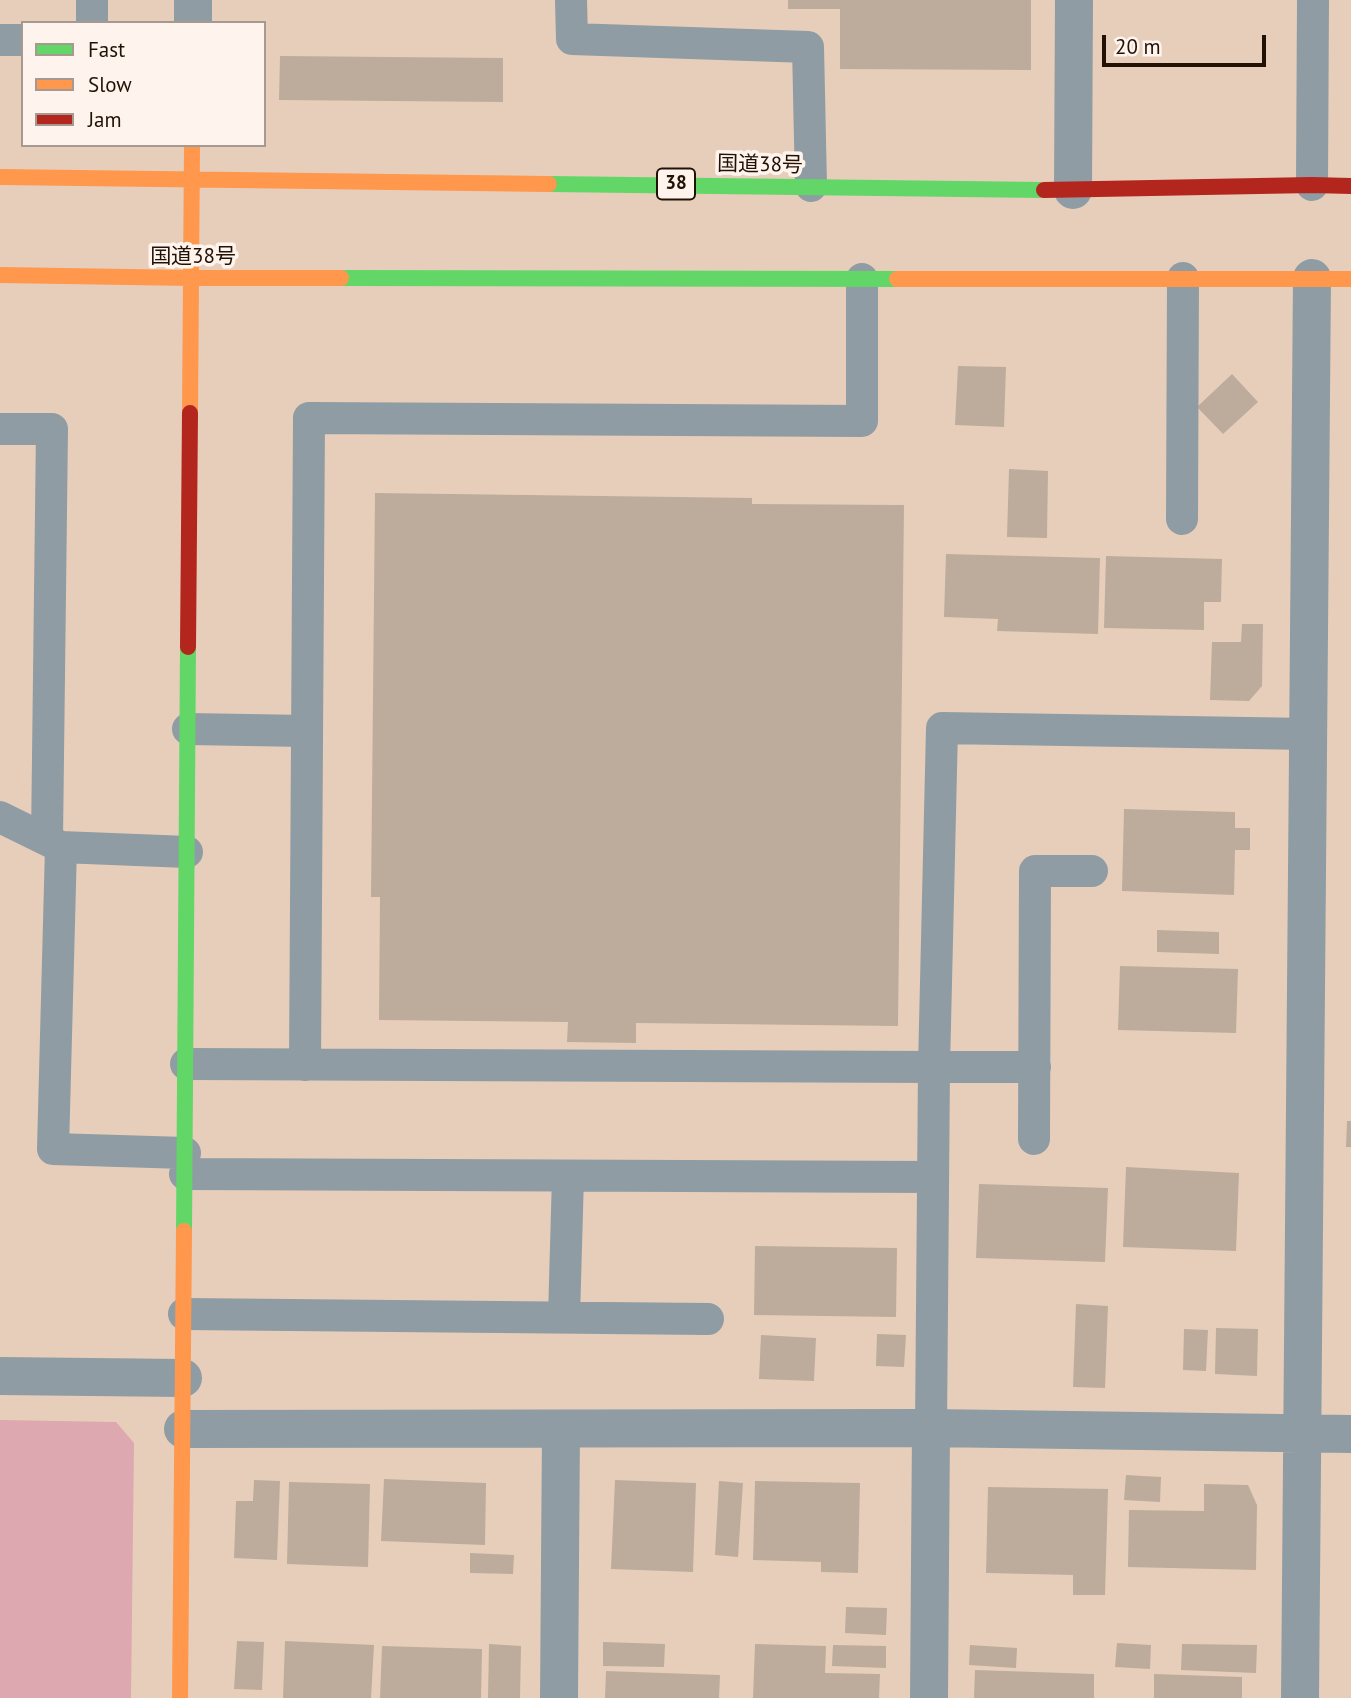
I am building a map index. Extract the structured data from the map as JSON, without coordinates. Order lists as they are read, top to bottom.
{
  "streets": {
    "main road": ["国道38号", "38"]
  },
  "legend": ["Fast", "Slow", "Jam"],
  "scale_bar": "20 m"
}
